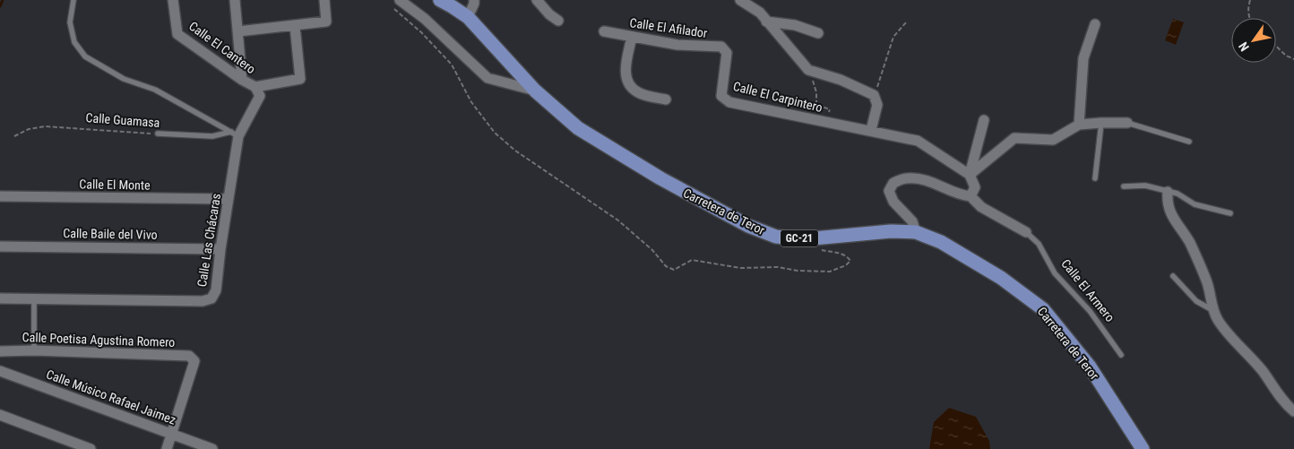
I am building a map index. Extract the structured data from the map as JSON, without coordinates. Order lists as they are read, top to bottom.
{
  "streets": {
    "main road": ["Carretera de Teror", "GC-21"],
    "street": [
      "Calle El Afilador",
      "Calle El Cantero",
      "Calle El Carpintero",
      "Calle El Monte",
      "Calle Baile del Vivo",
      "Calle Las Chácaras",
      "Calle El Armero",
      "Calle Poetisa Agustina Romero",
      "Calle Músico Rafael Jaimez"
    ],
    "lane": ["Calle Guamasa"]
  },
  "crossings": [
    ["Calle El Afilador", "Calle El Carpintero"],
    ["Calle El Cantero", "Calle Las Chácaras"],
    ["Calle Guamasa", "Calle Las Chácaras"],
    ["Calle El Monte", "Calle Las Chácaras"],
    ["Calle Baile del Vivo", "Calle Las Chácaras"],
    ["Calle Poetisa Agustina Romero", "Calle Músico Rafael Jaimez"]
  ],
  "north": "bottom left"
}
